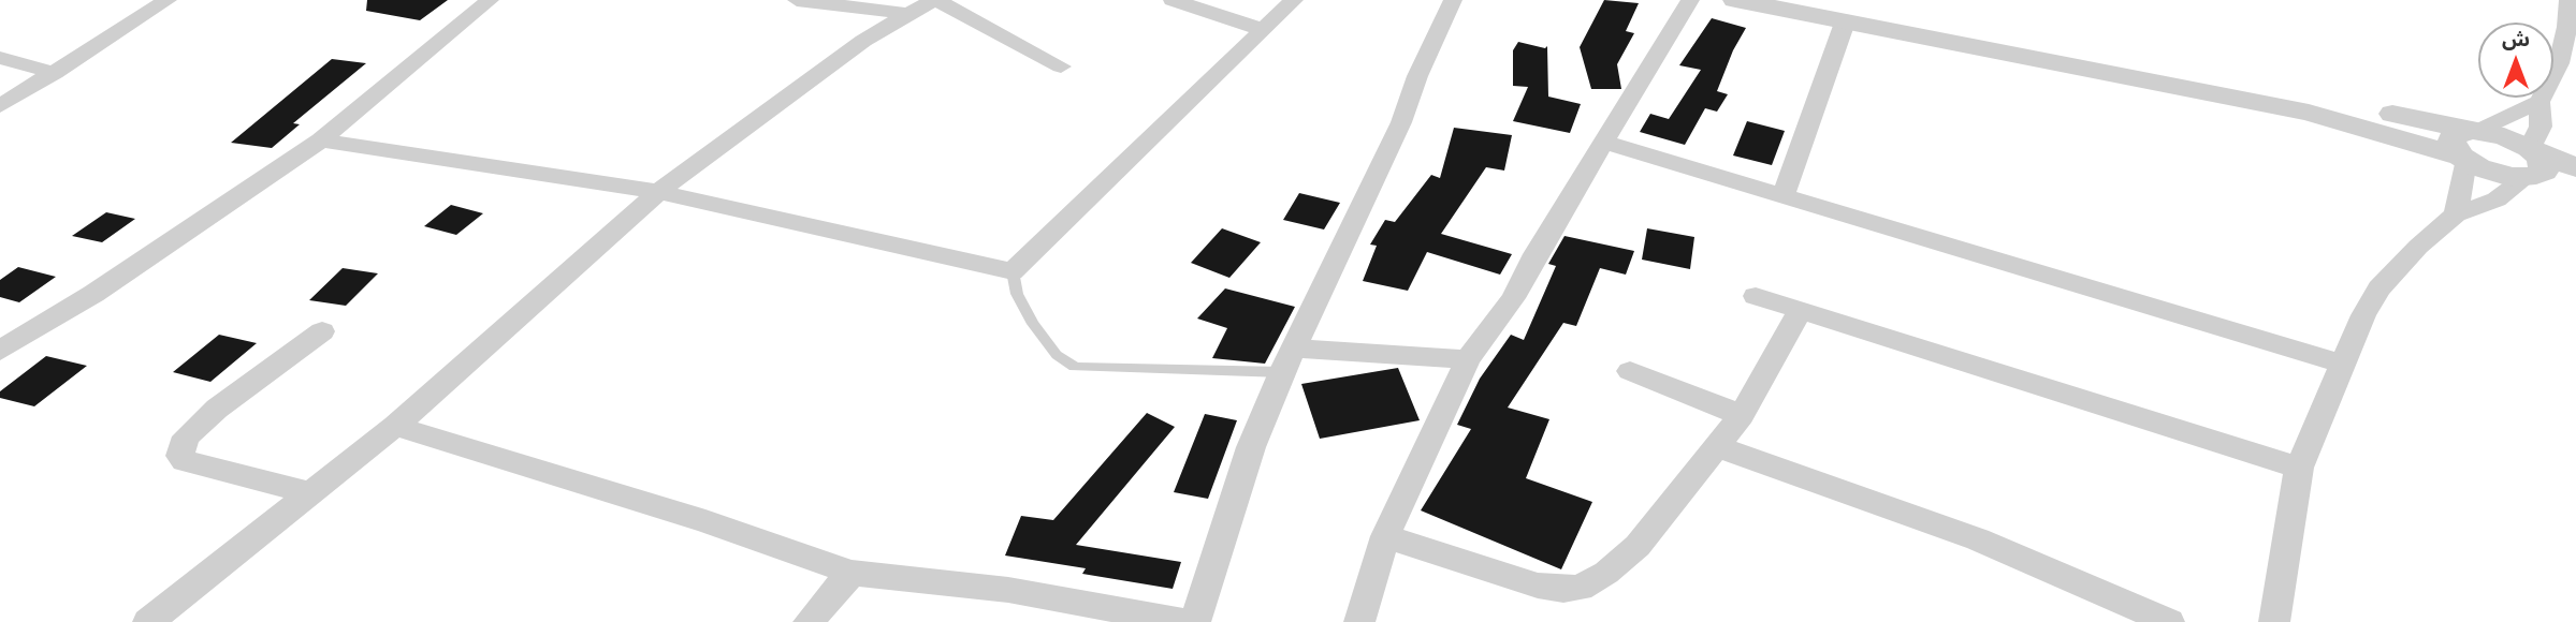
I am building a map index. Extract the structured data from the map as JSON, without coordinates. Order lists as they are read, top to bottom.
{
  "north": "top"
}
